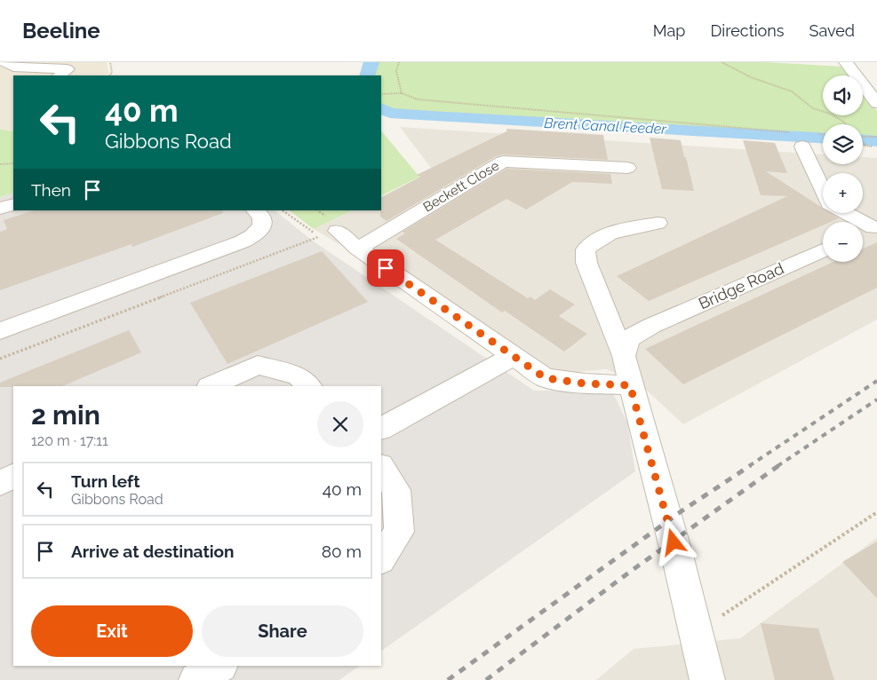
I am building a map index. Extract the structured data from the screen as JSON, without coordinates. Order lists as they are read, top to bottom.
{
  "streets": {
    "street": ["Beckett Close", "Bridge Road"]
  },
  "water": ["Brent Canal Feeder"],
  "page": {
    "header": "Beeline",
    "nav": ["Map", "Directions", "Saved"],
    "map_buttons": ["+", "−"],
    "turn": ["40 m", "Gibbons Road"],
    "then": "Then",
    "heading": ["2 min", "120 m · 17:11"],
    "list": [
      {
        "name": "Turn left",
        "note": "Gibbons Road",
        "value": "40 m"
      },
      {
        "name": "Arrive at destination",
        "value": "80 m"
      }
    ],
    "buttons": ["Exit", "Share"]
  }
}
